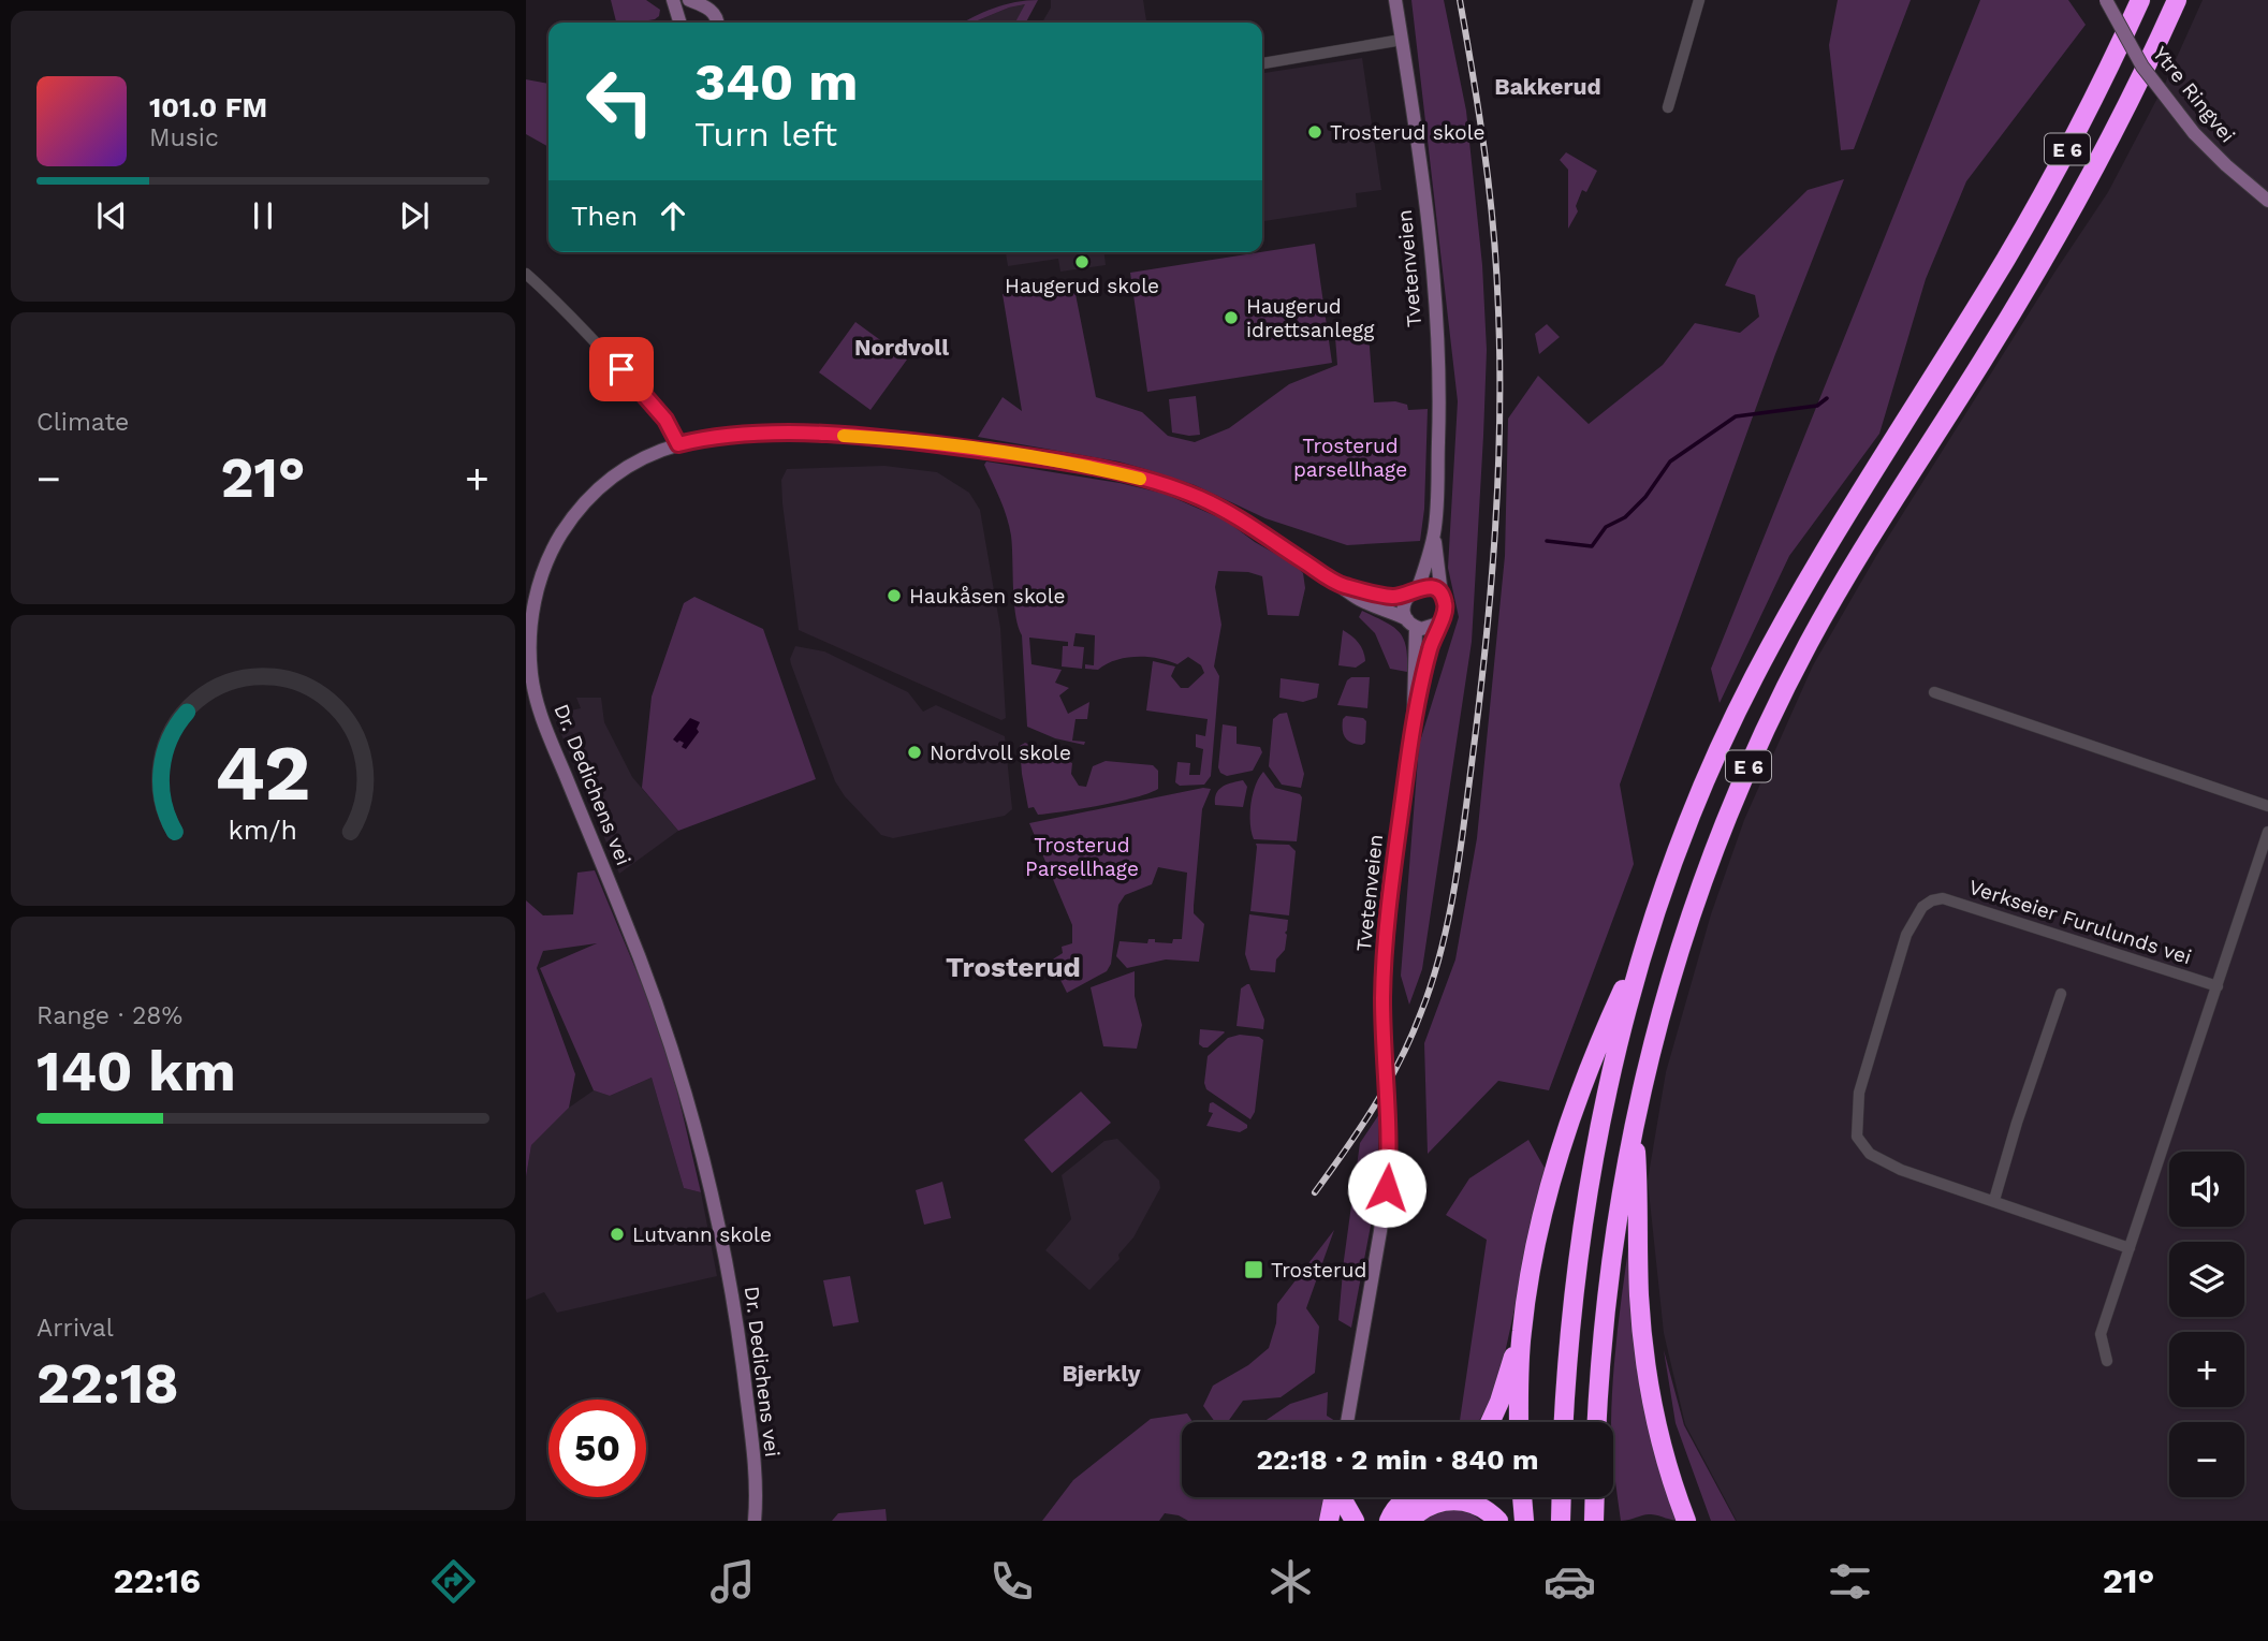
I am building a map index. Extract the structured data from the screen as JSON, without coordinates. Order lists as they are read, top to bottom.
{
  "streets": {
    "highway": ["E 6"],
    "street": [
      "Ytre Ringvei",
      "Tvetenveien",
      "Dr. Dedichens vei",
      "Verkseier Furulunds vei"
    ]
  },
  "crossings": [
    ["Tvetenveien", "Dr. Dedichens vei"]
  ],
  "districts": [
    "Bakkerud",
    "Nordvoll",
    "Trosterud",
    "Bjerkly"
  ],
  "parks": ["Trosterud parsellhage", "Trosterud Parsellhage"],
  "places": {
    "other": [
      "Trosterud skole",
      "Haugerud skole",
      "Haugerud idrettsanlegg",
      "Haukåsen skole",
      "Nordvoll skole",
      "Lutvann skole"
    ],
    "transit": ["Trosterud"]
  },
  "page": {
    "turn": ["340 m", "Turn left"],
    "song": ["101.0 FM", "Music"],
    "then": "Then",
    "tile": [
      "Climate",
      ["Range · 28%", "140 km"],
      ["Arrival", "22:18"]
    ],
    "heat": ["−", "21°", "+"],
    "map_buttons": ["+", "−"],
    "limit": "50",
    "trip": "22:18 · 2 min · 840 m",
    "tabs": ["22:16", "21°"],
    "gauge": ["42", "km/h"]
  }
}
